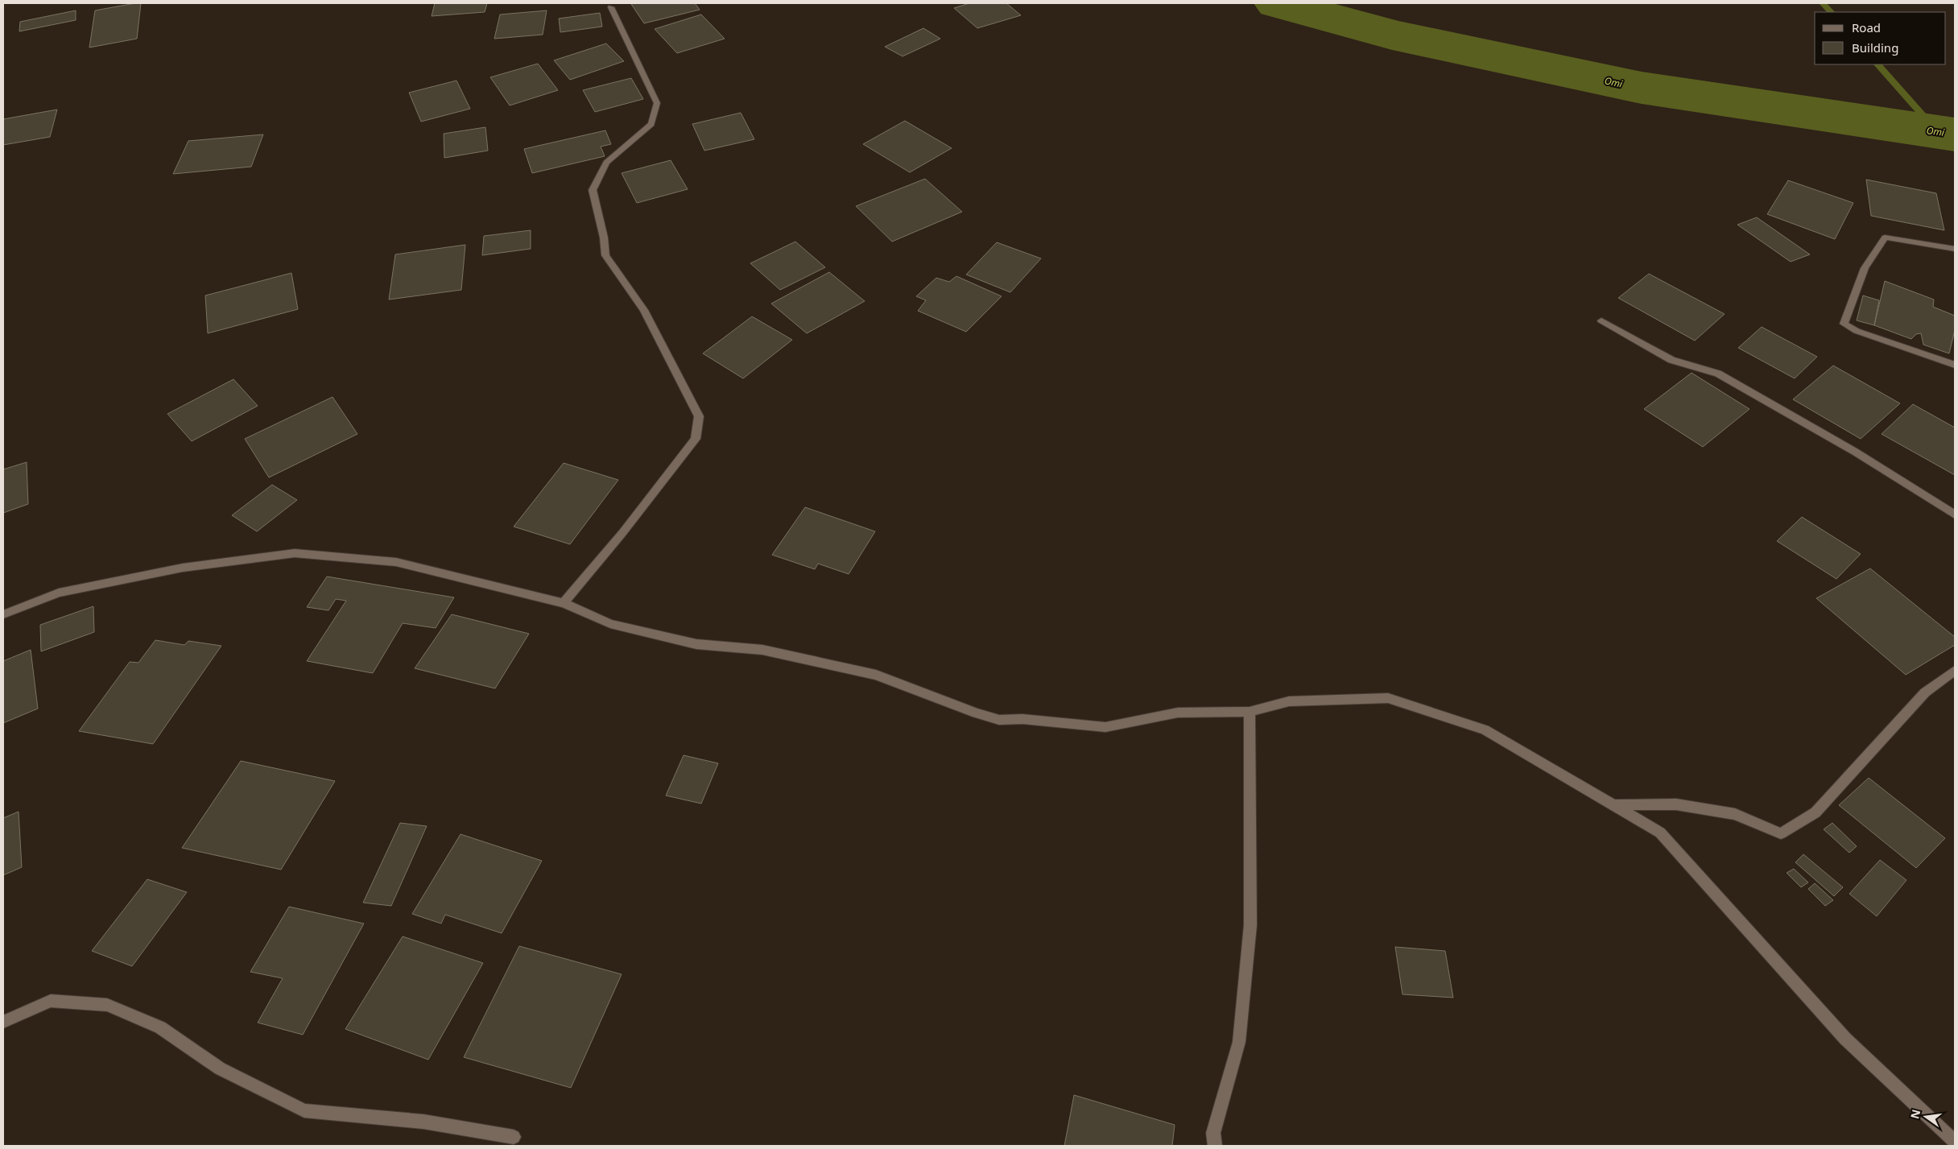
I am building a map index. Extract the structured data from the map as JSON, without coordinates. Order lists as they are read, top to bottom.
{
  "water": ["Omi"],
  "legend": ["Road", "Building"],
  "north": "left"
}
